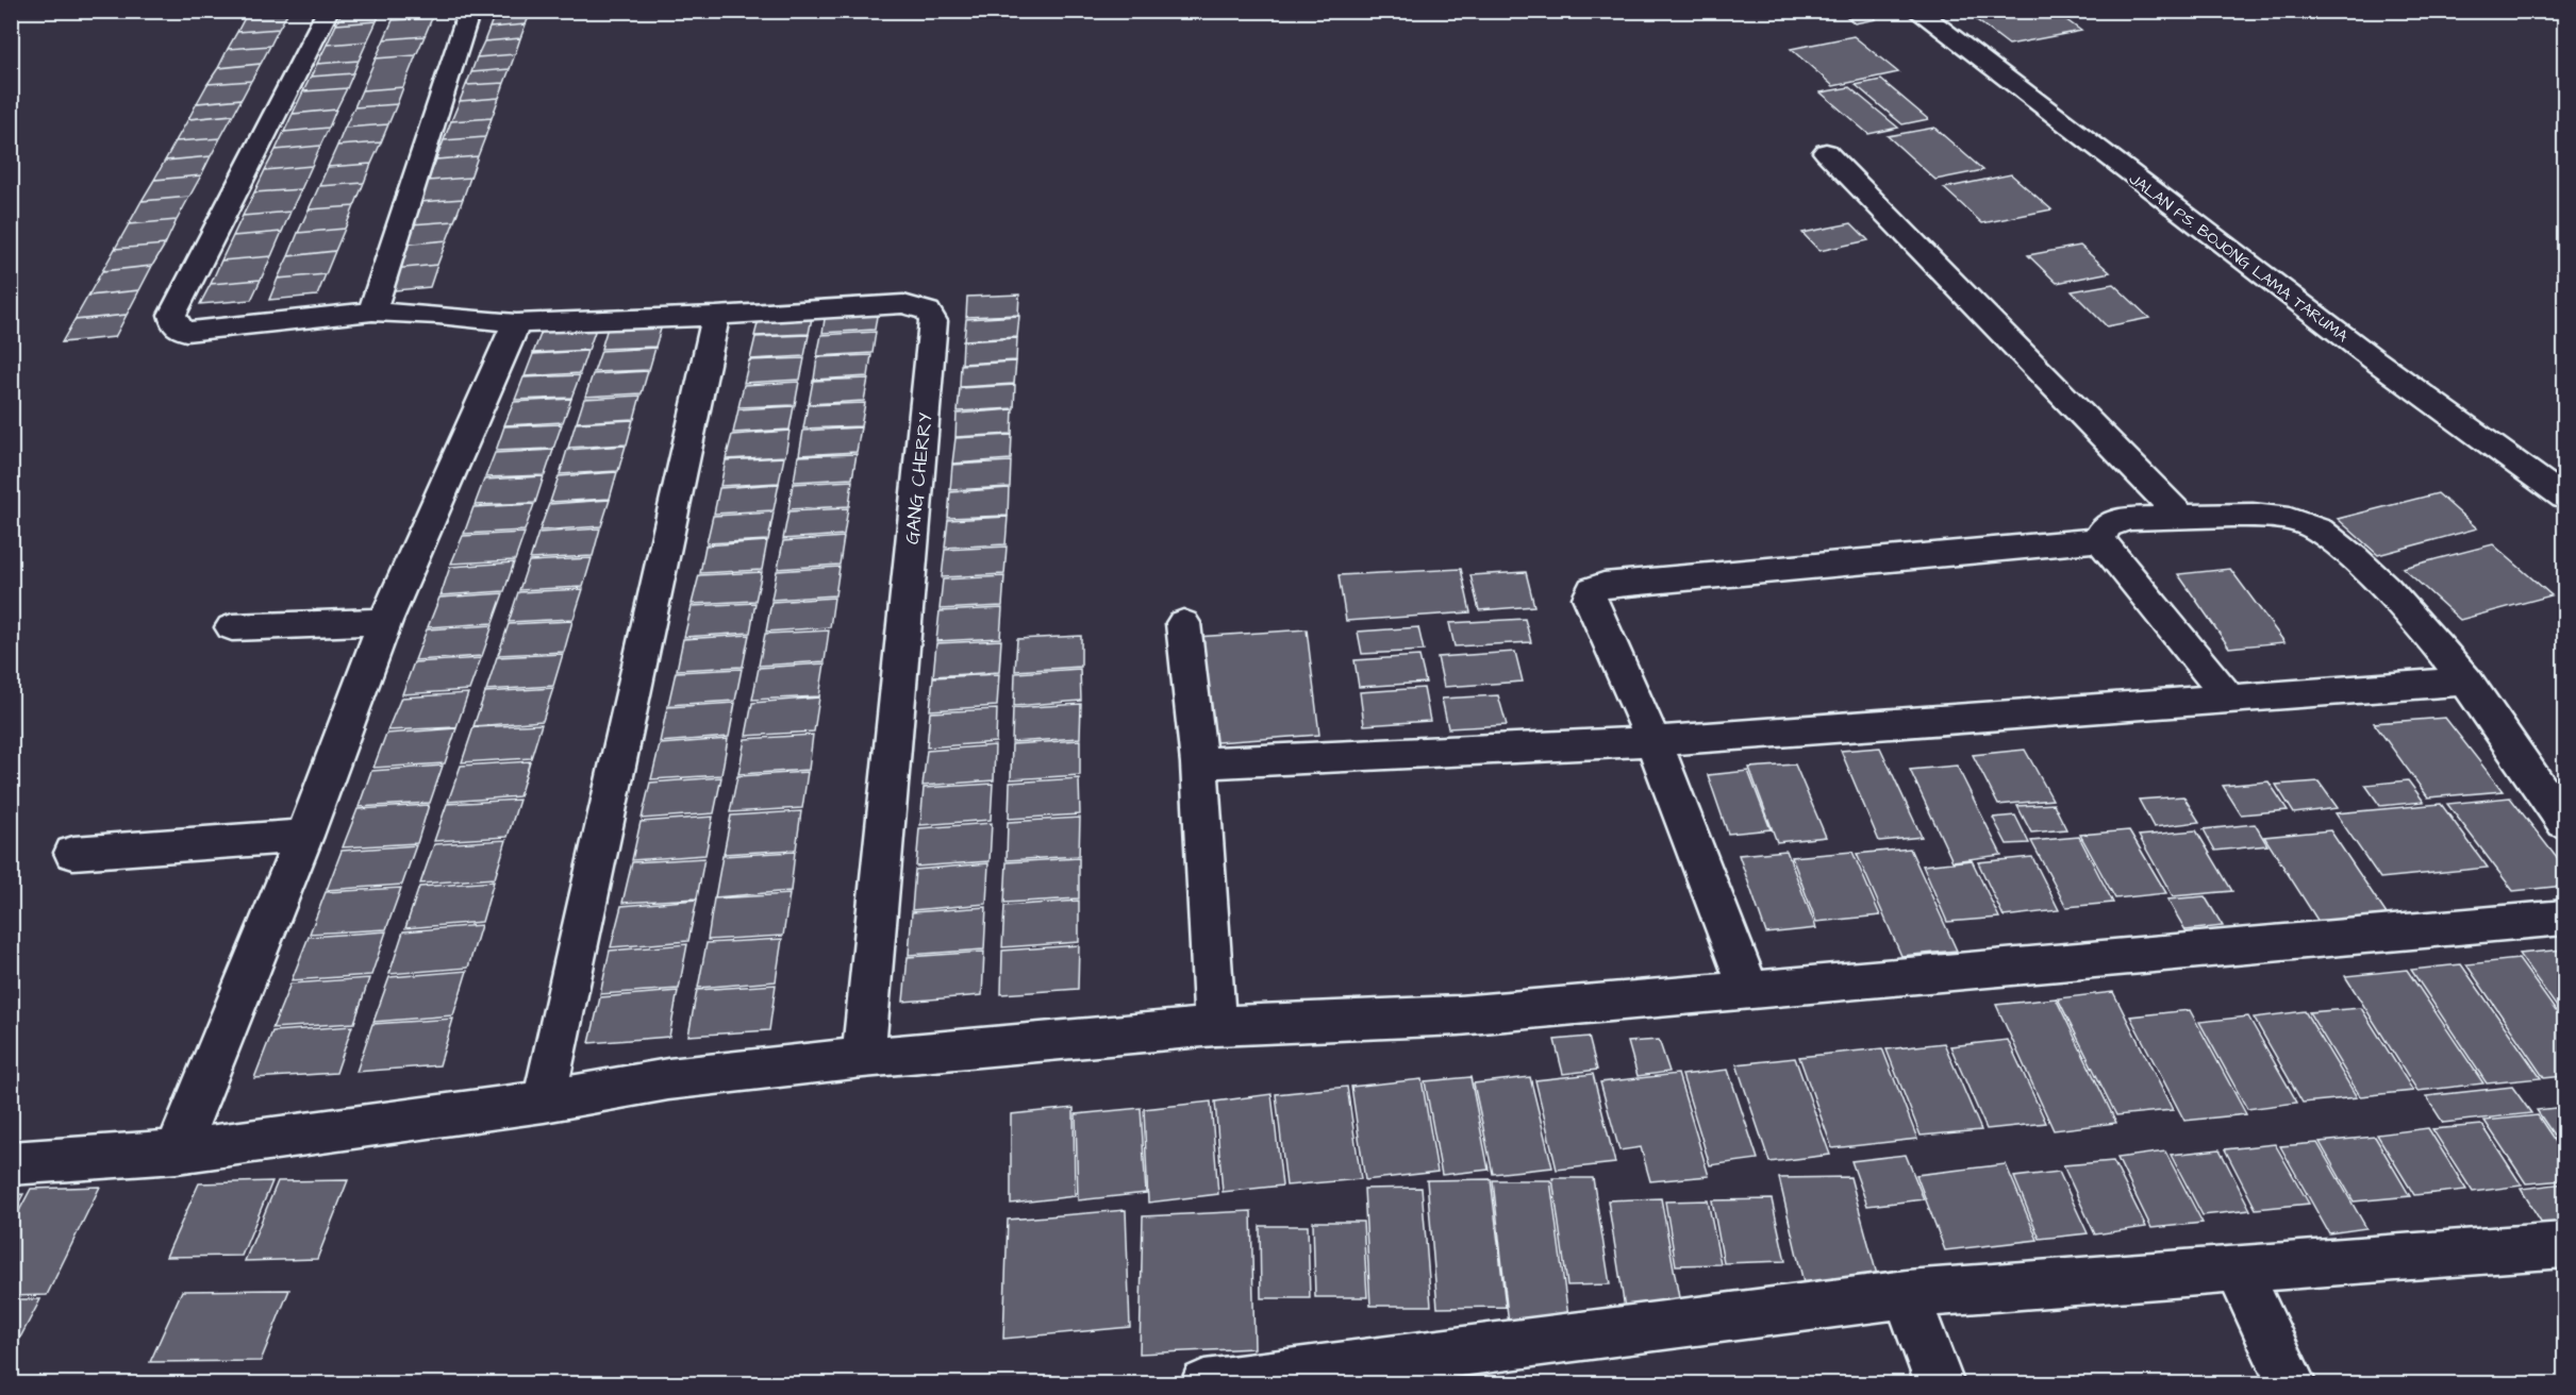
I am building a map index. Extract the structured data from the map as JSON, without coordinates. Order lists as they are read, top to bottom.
{
  "streets": {
    "street": ["JALAN PS. BOJONG LAMA TARUMA", "GANG CHERRY"]
  }
}
